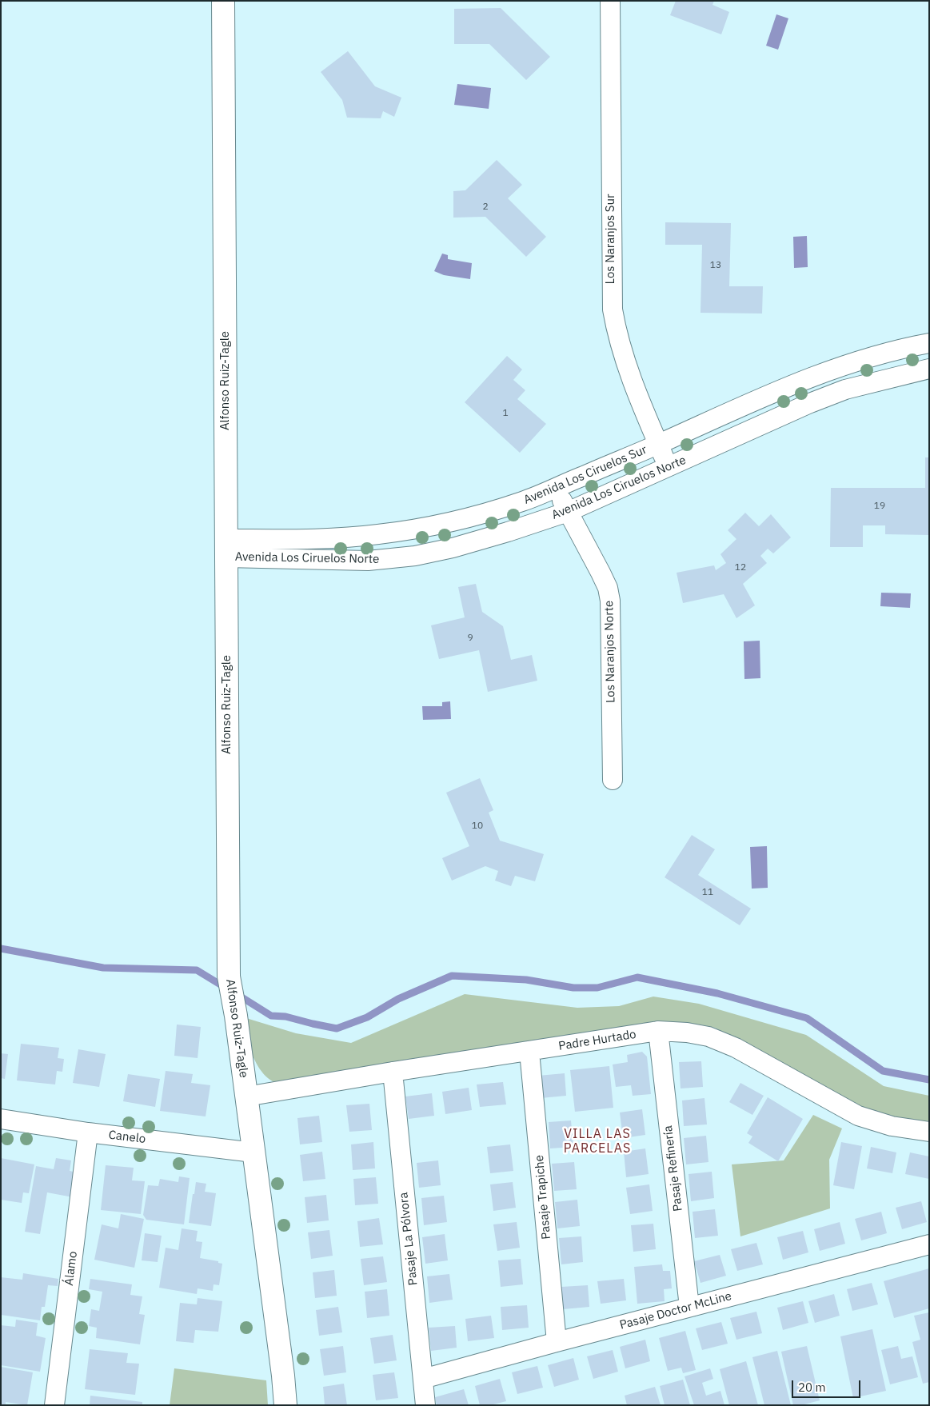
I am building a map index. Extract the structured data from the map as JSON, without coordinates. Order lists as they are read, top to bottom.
{
  "streets": {
    "main road": ["Alfonso Ruiz-Tagle"],
    "street": [
      "Los Naranjos Sur",
      "Avenida Los Ciruelos Sur",
      "Avenida Los Ciruelos Norte",
      "Los Naranjos Norte",
      "Padre Hurtado",
      "Canelo",
      "Pasaje Refinería",
      "Pasaje Trapiche",
      "Pasaje La Pólvora",
      "Álamo",
      "Pasaje Doctor McLine"
    ]
  },
  "crossings": [
    ["Los Naranjos Sur", "Avenida Los Ciruelos Sur"],
    ["Los Naranjos Sur", "Avenida Los Ciruelos Norte"],
    ["Alfonso Ruiz-Tagle", "Avenida Los Ciruelos Sur"],
    ["Alfonso Ruiz-Tagle", "Avenida Los Ciruelos Norte"],
    ["Alfonso Ruiz-Tagle", "Padre Hurtado"],
    ["Alfonso Ruiz-Tagle", "Canelo"],
    ["Avenida Los Ciruelos Sur", "Avenida Los Ciruelos Norte"],
    ["Avenida Los Ciruelos Sur", "Los Naranjos Norte"],
    ["Avenida Los Ciruelos Norte", "Los Naranjos Norte"],
    ["Padre Hurtado", "Pasaje Refinería"],
    ["Padre Hurtado", "Pasaje Trapiche"],
    ["Padre Hurtado", "Pasaje La Pólvora"],
    ["Canelo", "Álamo"],
    ["Pasaje Refinería", "Pasaje Doctor McLine"],
    ["Pasaje Trapiche", "Pasaje Doctor McLine"],
    ["Pasaje La Pólvora", "Pasaje Doctor McLine"]
  ],
  "districts": ["VILLA LAS PARCELAS"],
  "house_numbers": [
    "2",
    "13",
    "1",
    "19",
    "12",
    "9",
    "10",
    "11"
  ],
  "scale_bar": "20 m"
}
